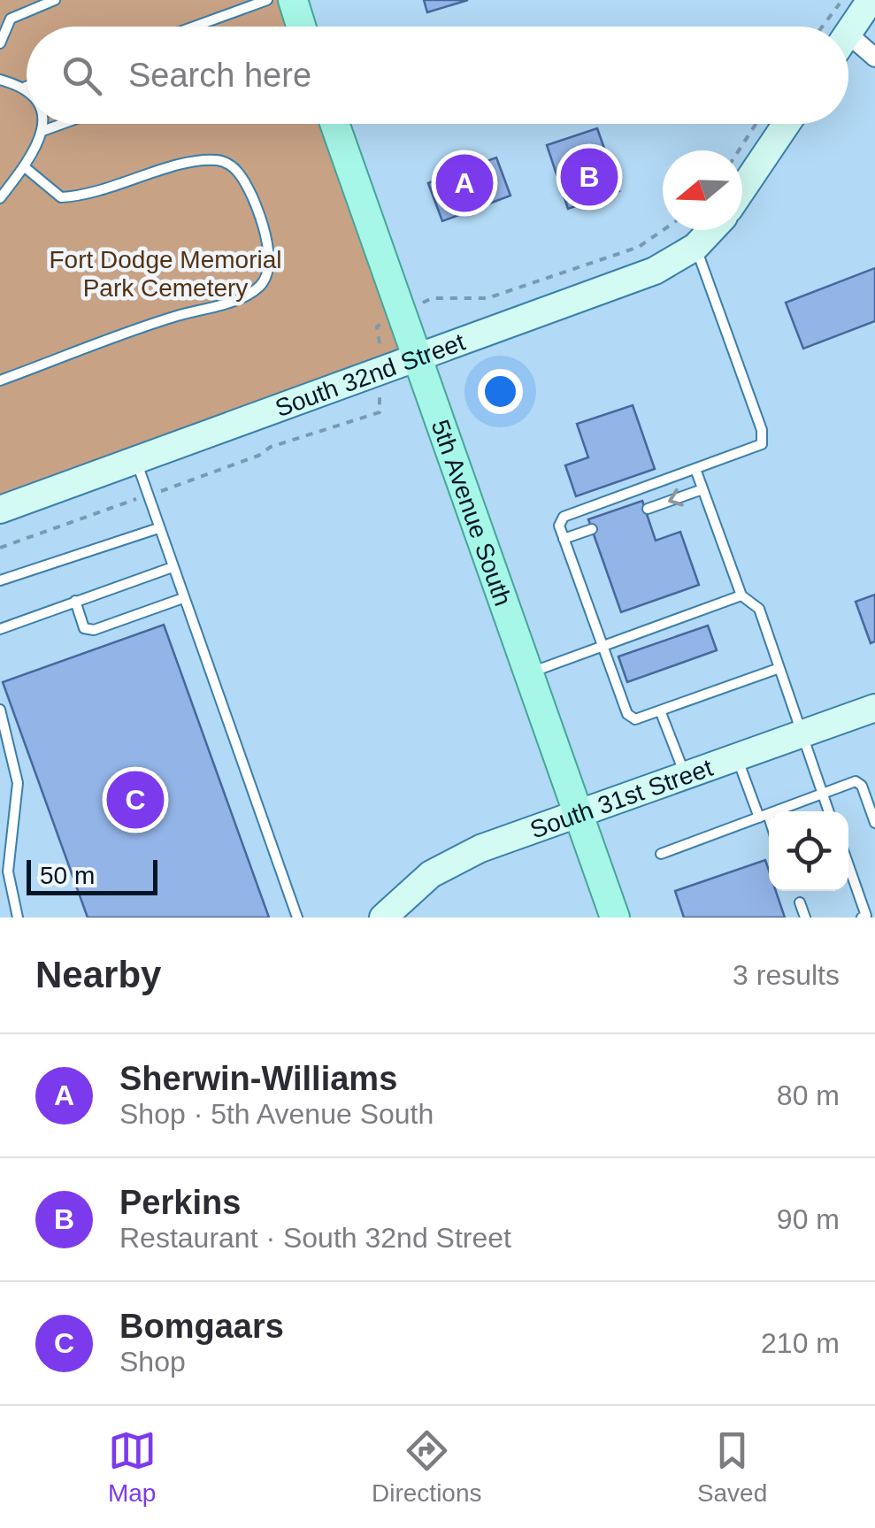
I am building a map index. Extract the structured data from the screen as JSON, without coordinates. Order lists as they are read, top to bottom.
{
  "streets": {
    "main road": ["South 32nd Street", "5th Avenue South", "South 31st Street"]
  },
  "crossings": [
    ["South 32nd Street", "5th Avenue South"],
    ["5th Avenue South", "South 31st Street"]
  ],
  "parks": ["Fort Dodge Memorial Park Cemetery"],
  "scale_bar": "50 m",
  "north": "left",
  "page": {
    "search": "Search here",
    "pins": ["B", "A", "C"],
    "scale": "50 m",
    "heading": ["Nearby", "3 results"],
    "list": [
      {
        "mark": "A",
        "name": "Sherwin-Williams",
        "note": "Shop · 5th Avenue South",
        "value": "80 m"
      },
      {
        "mark": "B",
        "name": "Perkins",
        "note": "Restaurant · South 32nd Street",
        "value": "90 m"
      },
      {
        "mark": "C",
        "name": "Bomgaars",
        "note": "Shop",
        "value": "210 m"
      }
    ],
    "nav": ["Map", "Directions", "Saved"]
  }
}
